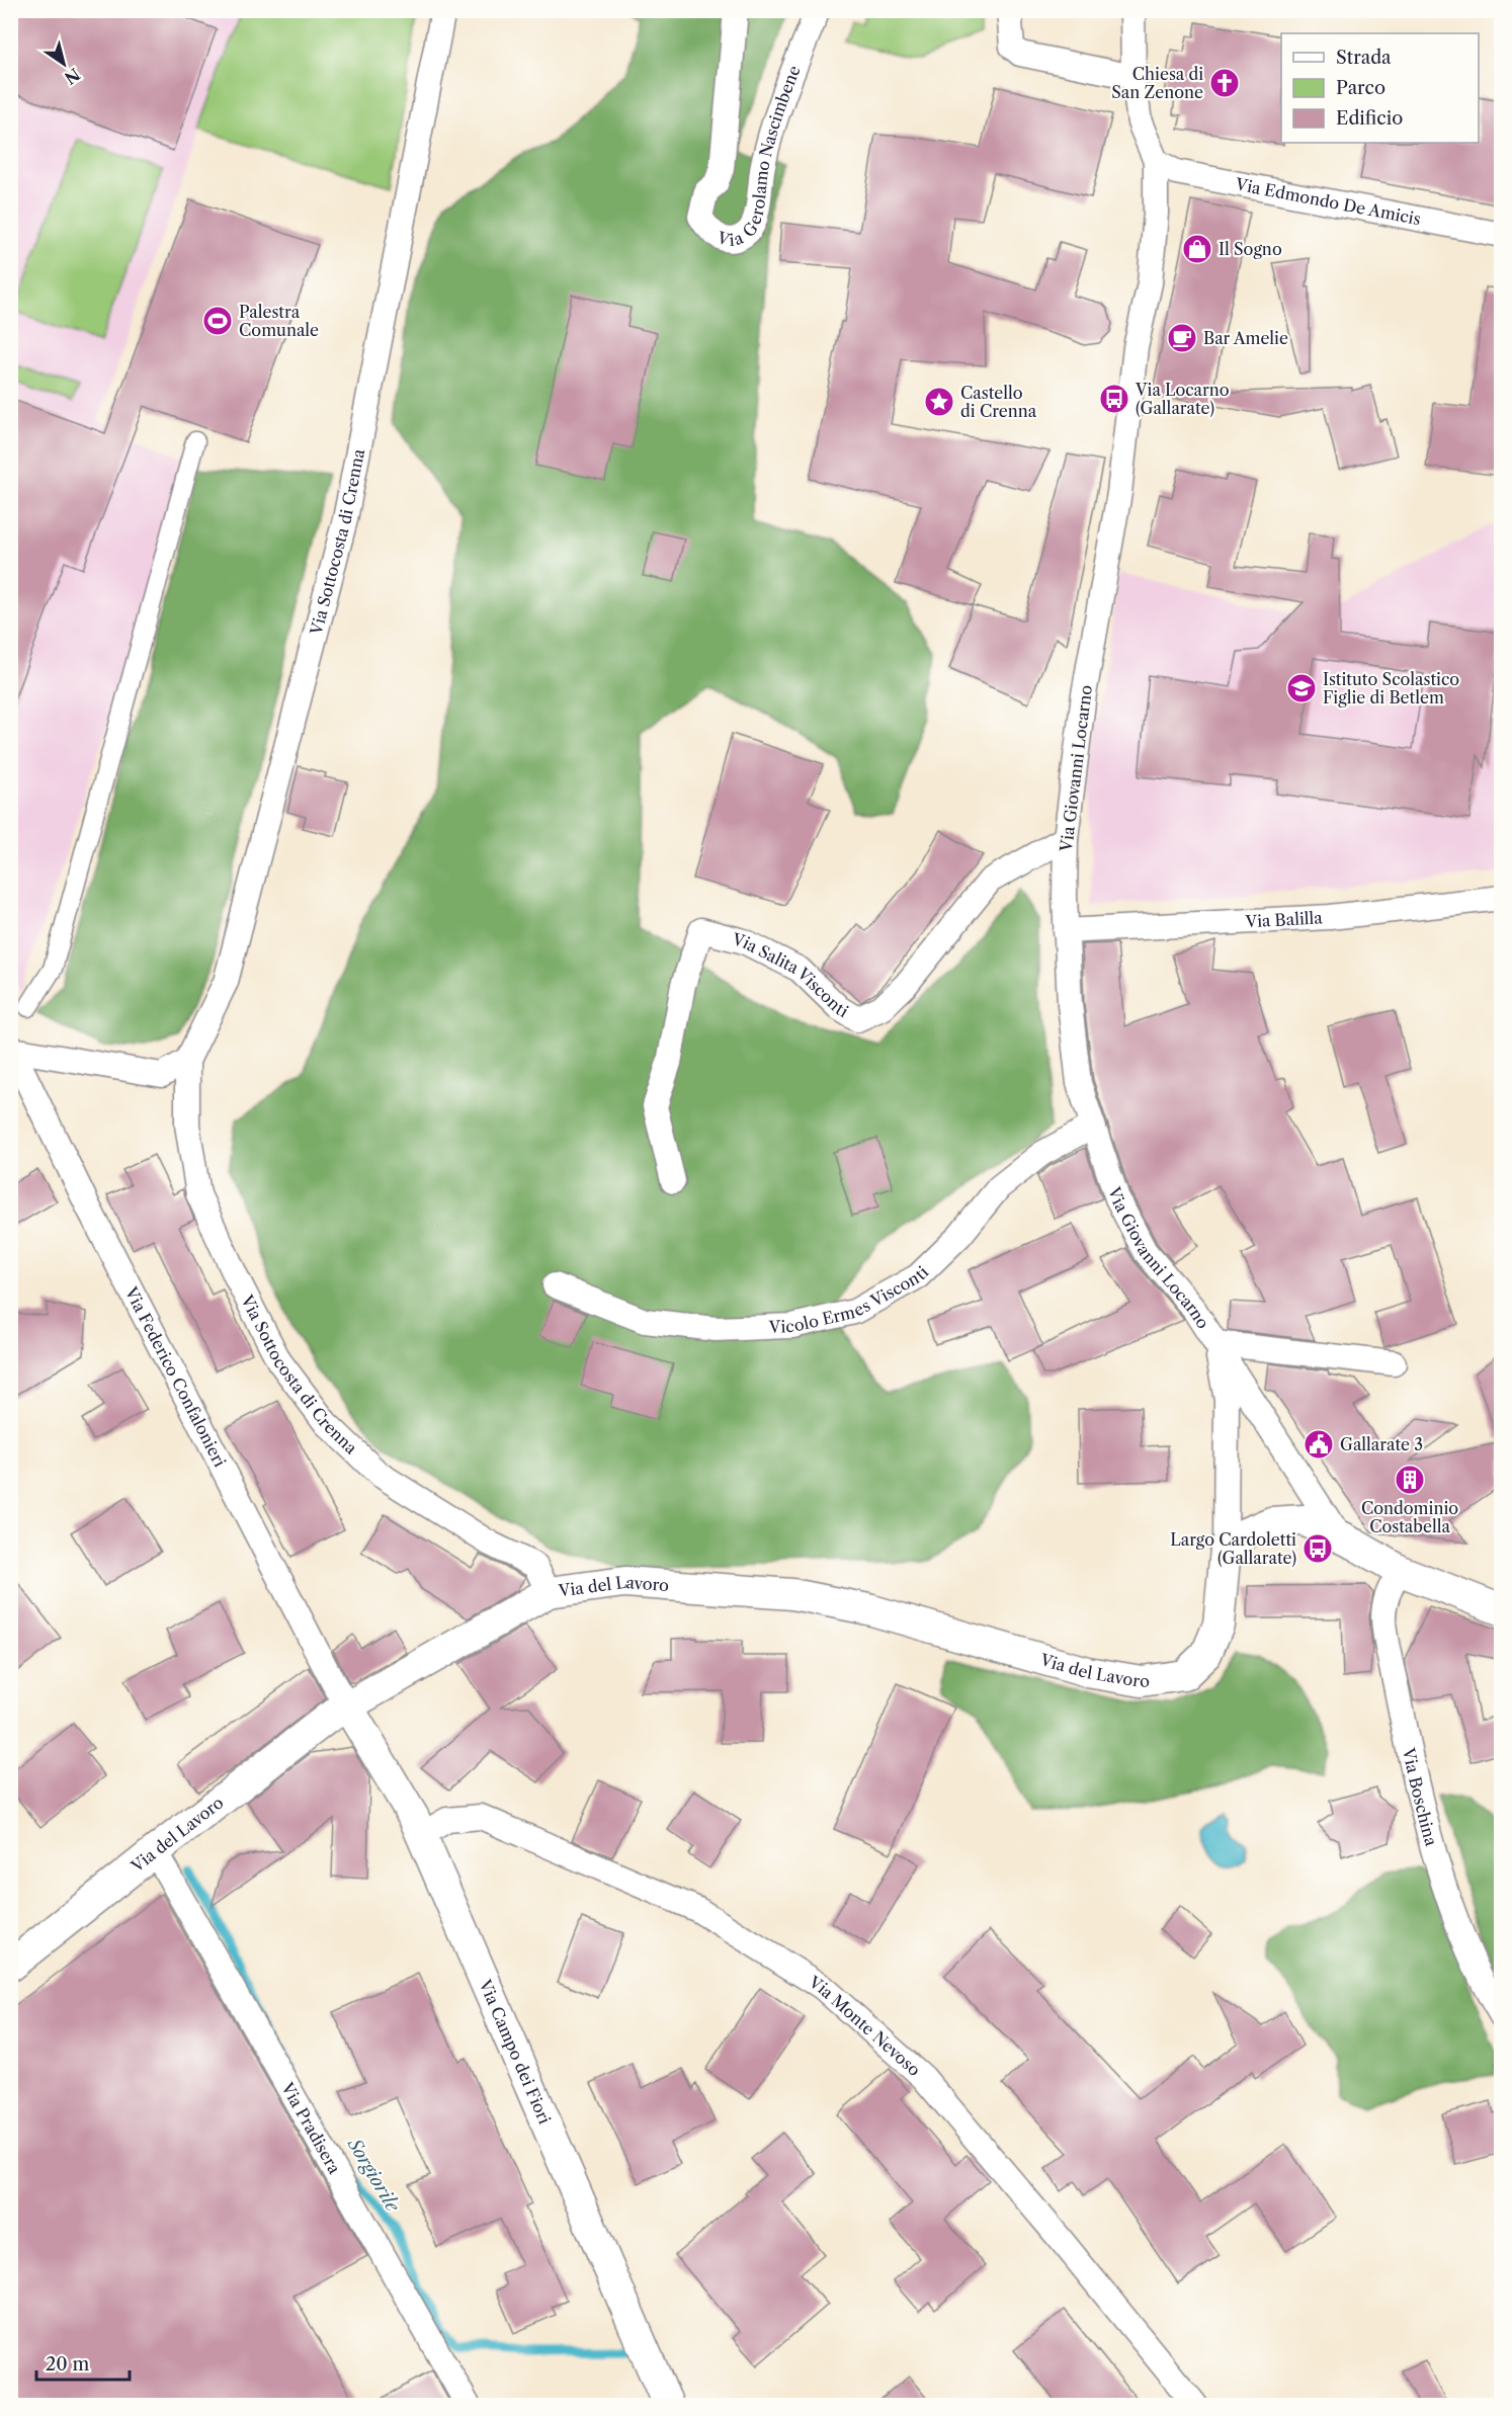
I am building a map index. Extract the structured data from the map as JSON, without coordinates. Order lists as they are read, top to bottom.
{
  "streets": {
    "street": [
      "Via Gerolamo Nascimbene",
      "Via Edmondo De Amicis",
      "Via Sottocosta di Crenna",
      "Via Giovanni Locarno",
      "Via Balilla",
      "Via Salita Visconti",
      "Vicolo Ermes Visconti",
      "Via Federico Confalonieri",
      "Via del Lavoro",
      "Via Boschina",
      "Via Monte Nevoso",
      "Via Campo dei Fiori",
      "Via Pradisera"
    ]
  },
  "crossings": [
    ["Via Edmondo De Amicis", "Via Giovanni Locarno"],
    ["Via Sottocosta di Crenna", "Via del Lavoro"],
    ["Via Giovanni Locarno", "Via Balilla"],
    ["Via Giovanni Locarno", "Via Salita Visconti"],
    ["Via Giovanni Locarno", "Vicolo Ermes Visconti"],
    ["Via Federico Confalonieri", "Via del Lavoro"],
    ["Via Federico Confalonieri", "Via Campo dei Fiori"],
    ["Via del Lavoro", "Via Campo dei Fiori"],
    ["Via del Lavoro", "Via Pradisera"],
    ["Via Monte Nevoso", "Via Campo dei Fiori"]
  ],
  "water": ["Sorgiorile"],
  "places": {
    "church": ["Chiesa di San Zenone"],
    "shop": ["Il Sogno"],
    "sports": ["Palestra Comunale"],
    "cafe": ["Bar Amelie"],
    "bus stop": ["Via Locarno (Gallarate)", "Largo Cardoletti (Gallarate)"],
    "place": ["Castello di Crenna"],
    "school or university": ["Istituto Scolastico Figlie di Betlem"],
    "public building": ["Gallarate 3"],
    "building": ["Condominio Costabella"]
  },
  "legend": ["Strada", "Parco", "Edificio"],
  "scale_bar": "20 m",
  "north": "bottom right"
}
